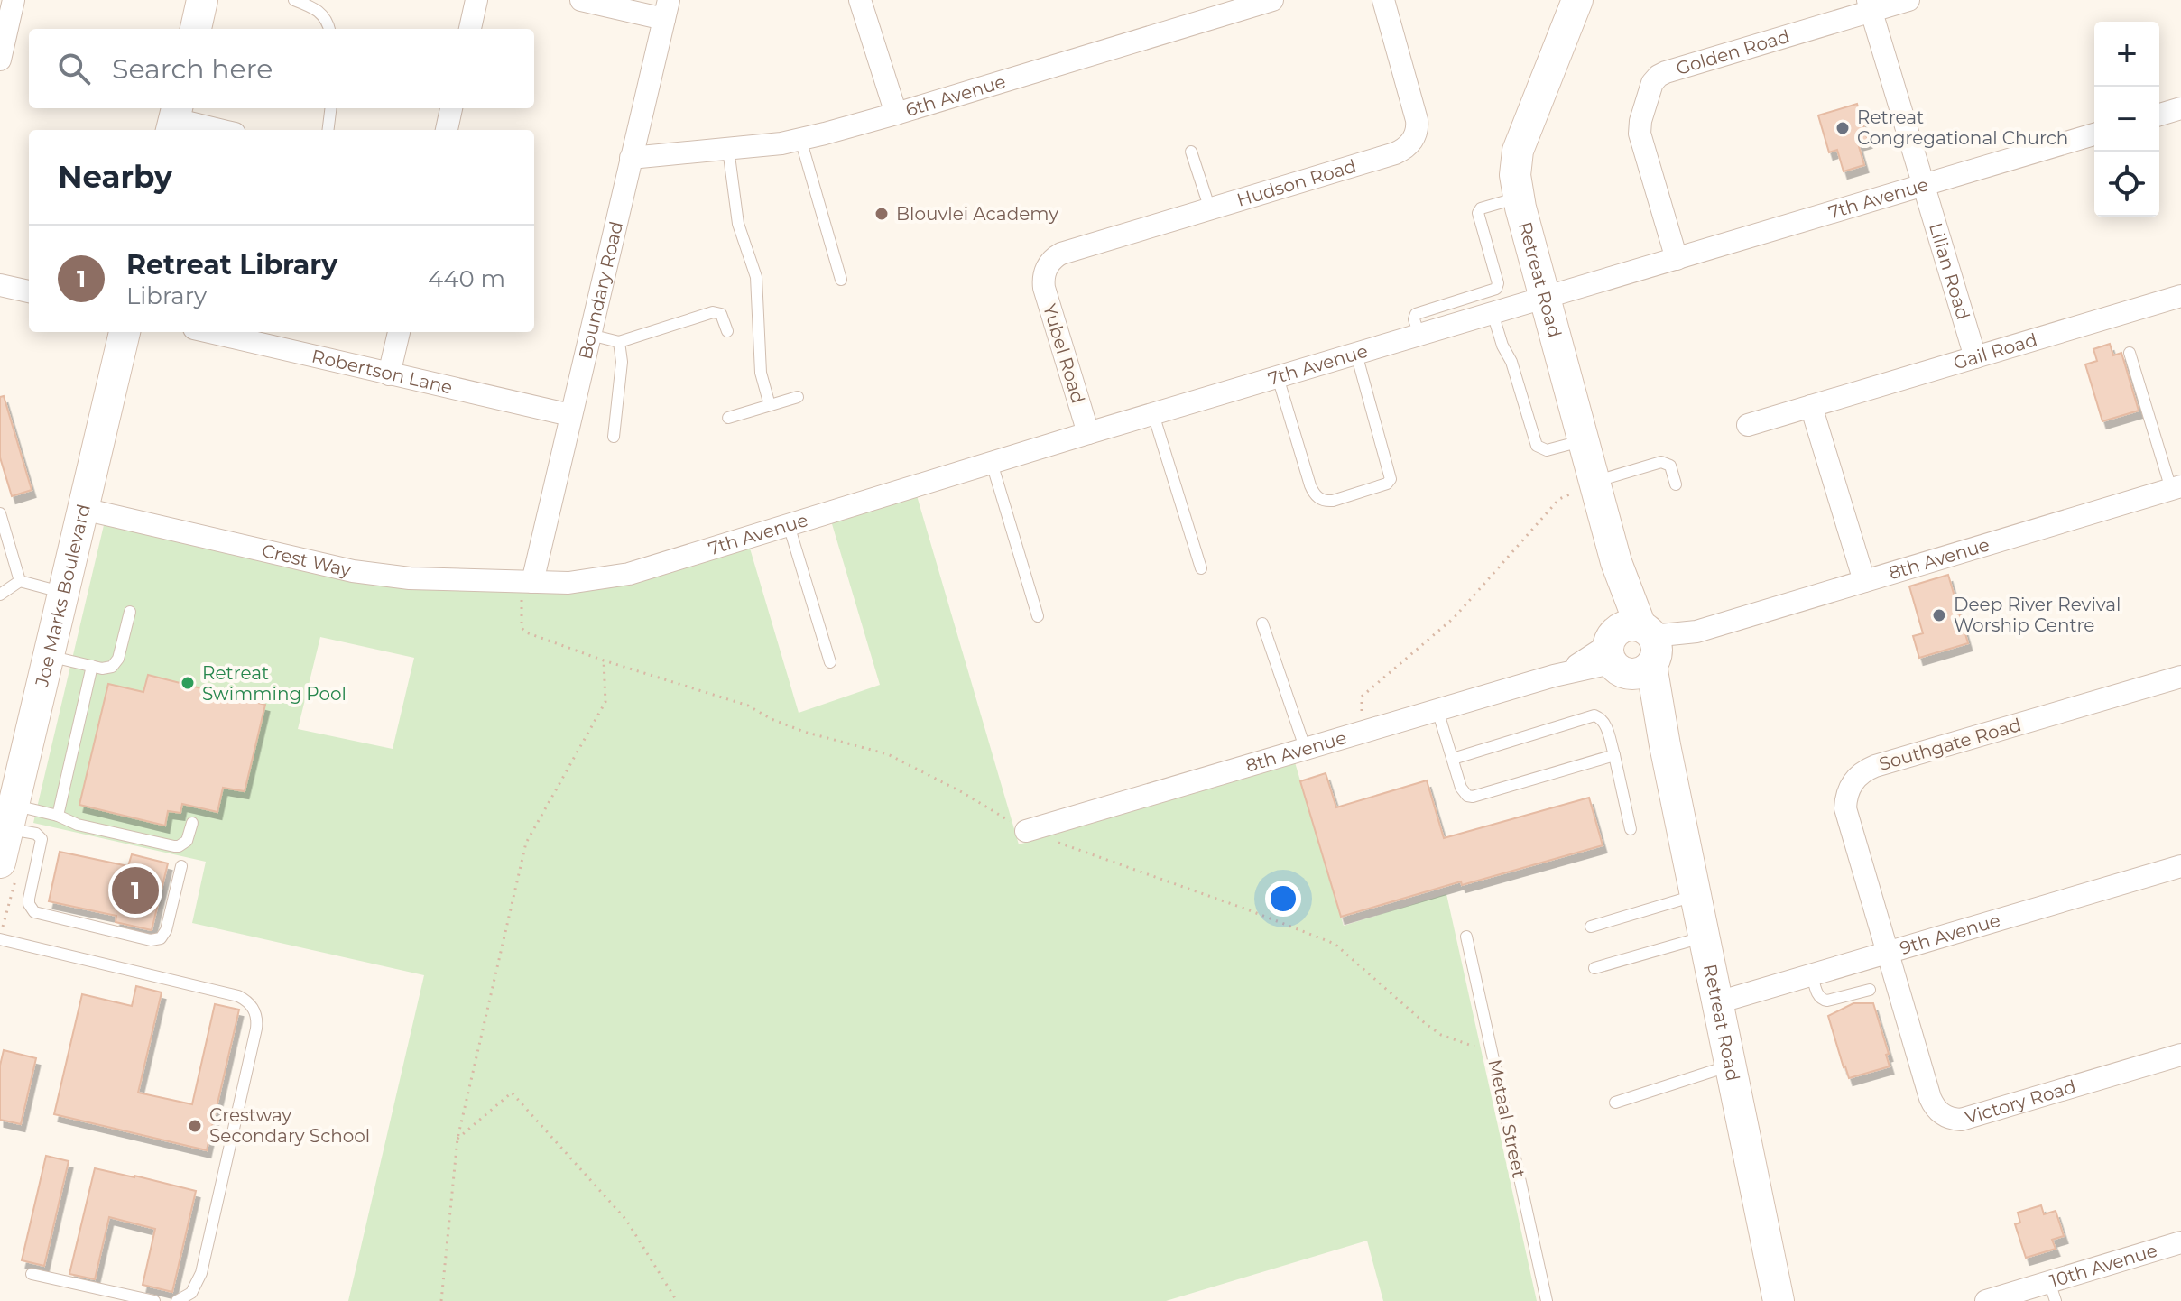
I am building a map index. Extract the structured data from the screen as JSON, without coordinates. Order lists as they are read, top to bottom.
{
  "streets": {
    "main road": ["Retreat Road", "Joe Marks Boulevard"],
    "street": [
      "Golden Road",
      "6th Avenue",
      "Hudson Road",
      "7th Avenue",
      "Lilian Road",
      "Boundary Road",
      "Gail Road",
      "Yubel Road",
      "Robertson Lane",
      "8th Avenue",
      "Crest Way",
      "Southgate Road",
      "9th Avenue",
      "Victory Road",
      "10th Avenue"
    ],
    "lane": ["Metaal Street"]
  },
  "crossings": [
    ["Golden Road", "7th Avenue"],
    ["Golden Road", "Lilian Road"],
    ["6th Avenue", "Boundary Road"],
    ["Hudson Road", "Yubel Road"],
    ["7th Avenue", "Lilian Road"],
    ["7th Avenue", "Retreat Road"],
    ["7th Avenue", "Boundary Road"],
    ["7th Avenue", "Yubel Road"],
    ["7th Avenue", "Crest Way"],
    ["Lilian Road", "Gail Road"],
    ["Retreat Road", "8th Avenue"],
    ["Retreat Road", "9th Avenue"],
    ["Boundary Road", "Robertson Lane"],
    ["Boundary Road", "Crest Way"],
    ["Crest Way", "Joe Marks Boulevard"],
    ["Southgate Road", "9th Avenue"],
    ["Southgate Road", "Victory Road"],
    ["9th Avenue", "Victory Road"]
  ],
  "places": [
    "Retreat Congregational Church",
    "Blouvlei Academy",
    "Deep River Revival Worship Centre",
    "Retreat Swimming Pool",
    "Crestway Secondary School"
  ],
  "page": {
    "map_buttons": ["+", "−"],
    "search": "Search here",
    "heading": "Nearby",
    "list": [
      {
        "mark": "1",
        "name": "Retreat Library",
        "note": "Library",
        "value": "440 m"
      }
    ],
    "pins": "1"
  }
}
